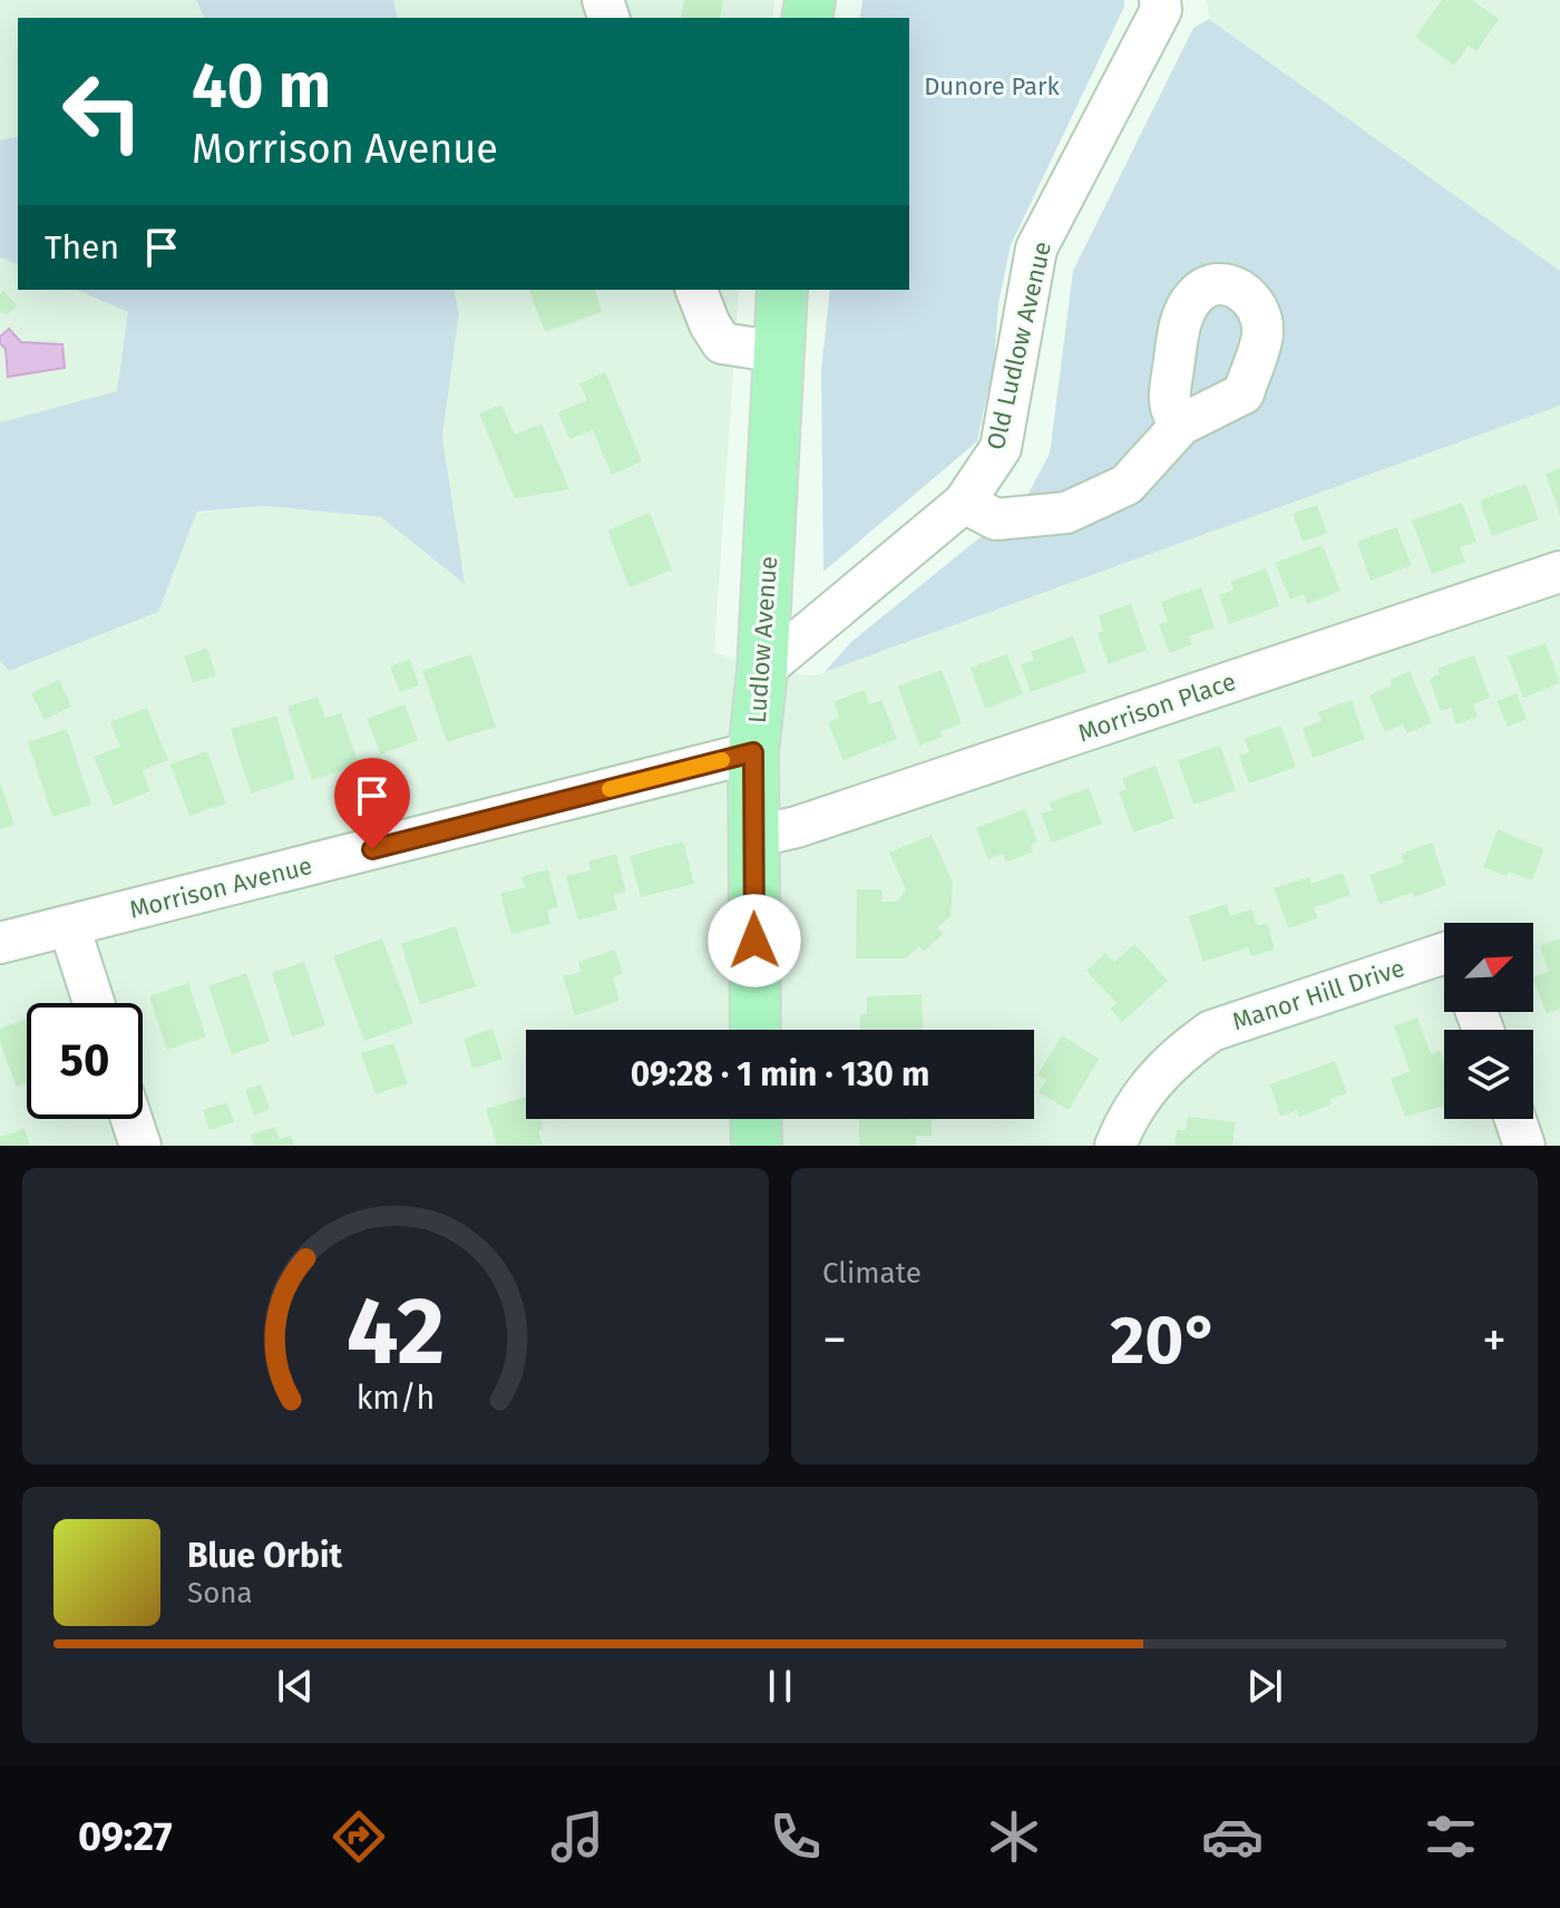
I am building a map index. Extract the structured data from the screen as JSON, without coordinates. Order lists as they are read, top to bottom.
{
  "streets": {
    "main road": ["Ludlow Avenue"],
    "street": [
      "Old Ludlow Avenue",
      "Morrison Place",
      "Morrison Avenue",
      "Manor Hill Drive"
    ]
  },
  "crossings": [
    ["Old Ludlow Avenue", "Ludlow Avenue"],
    ["Ludlow Avenue", "Morrison Place"],
    ["Ludlow Avenue", "Morrison Avenue"]
  ],
  "parks": ["Dunore Park"],
  "north": "top right",
  "page": {
    "turn": ["40 m", "Morrison Avenue"],
    "then": "Then",
    "limit": "50",
    "trip": "09:28 · 1 min · 130 m",
    "tile": "Climate",
    "heat": ["−", "20°", "+"],
    "song": ["Blue Orbit", "Sona"],
    "tabs": "09:27",
    "gauge": ["42", "km/h"]
  }
}
